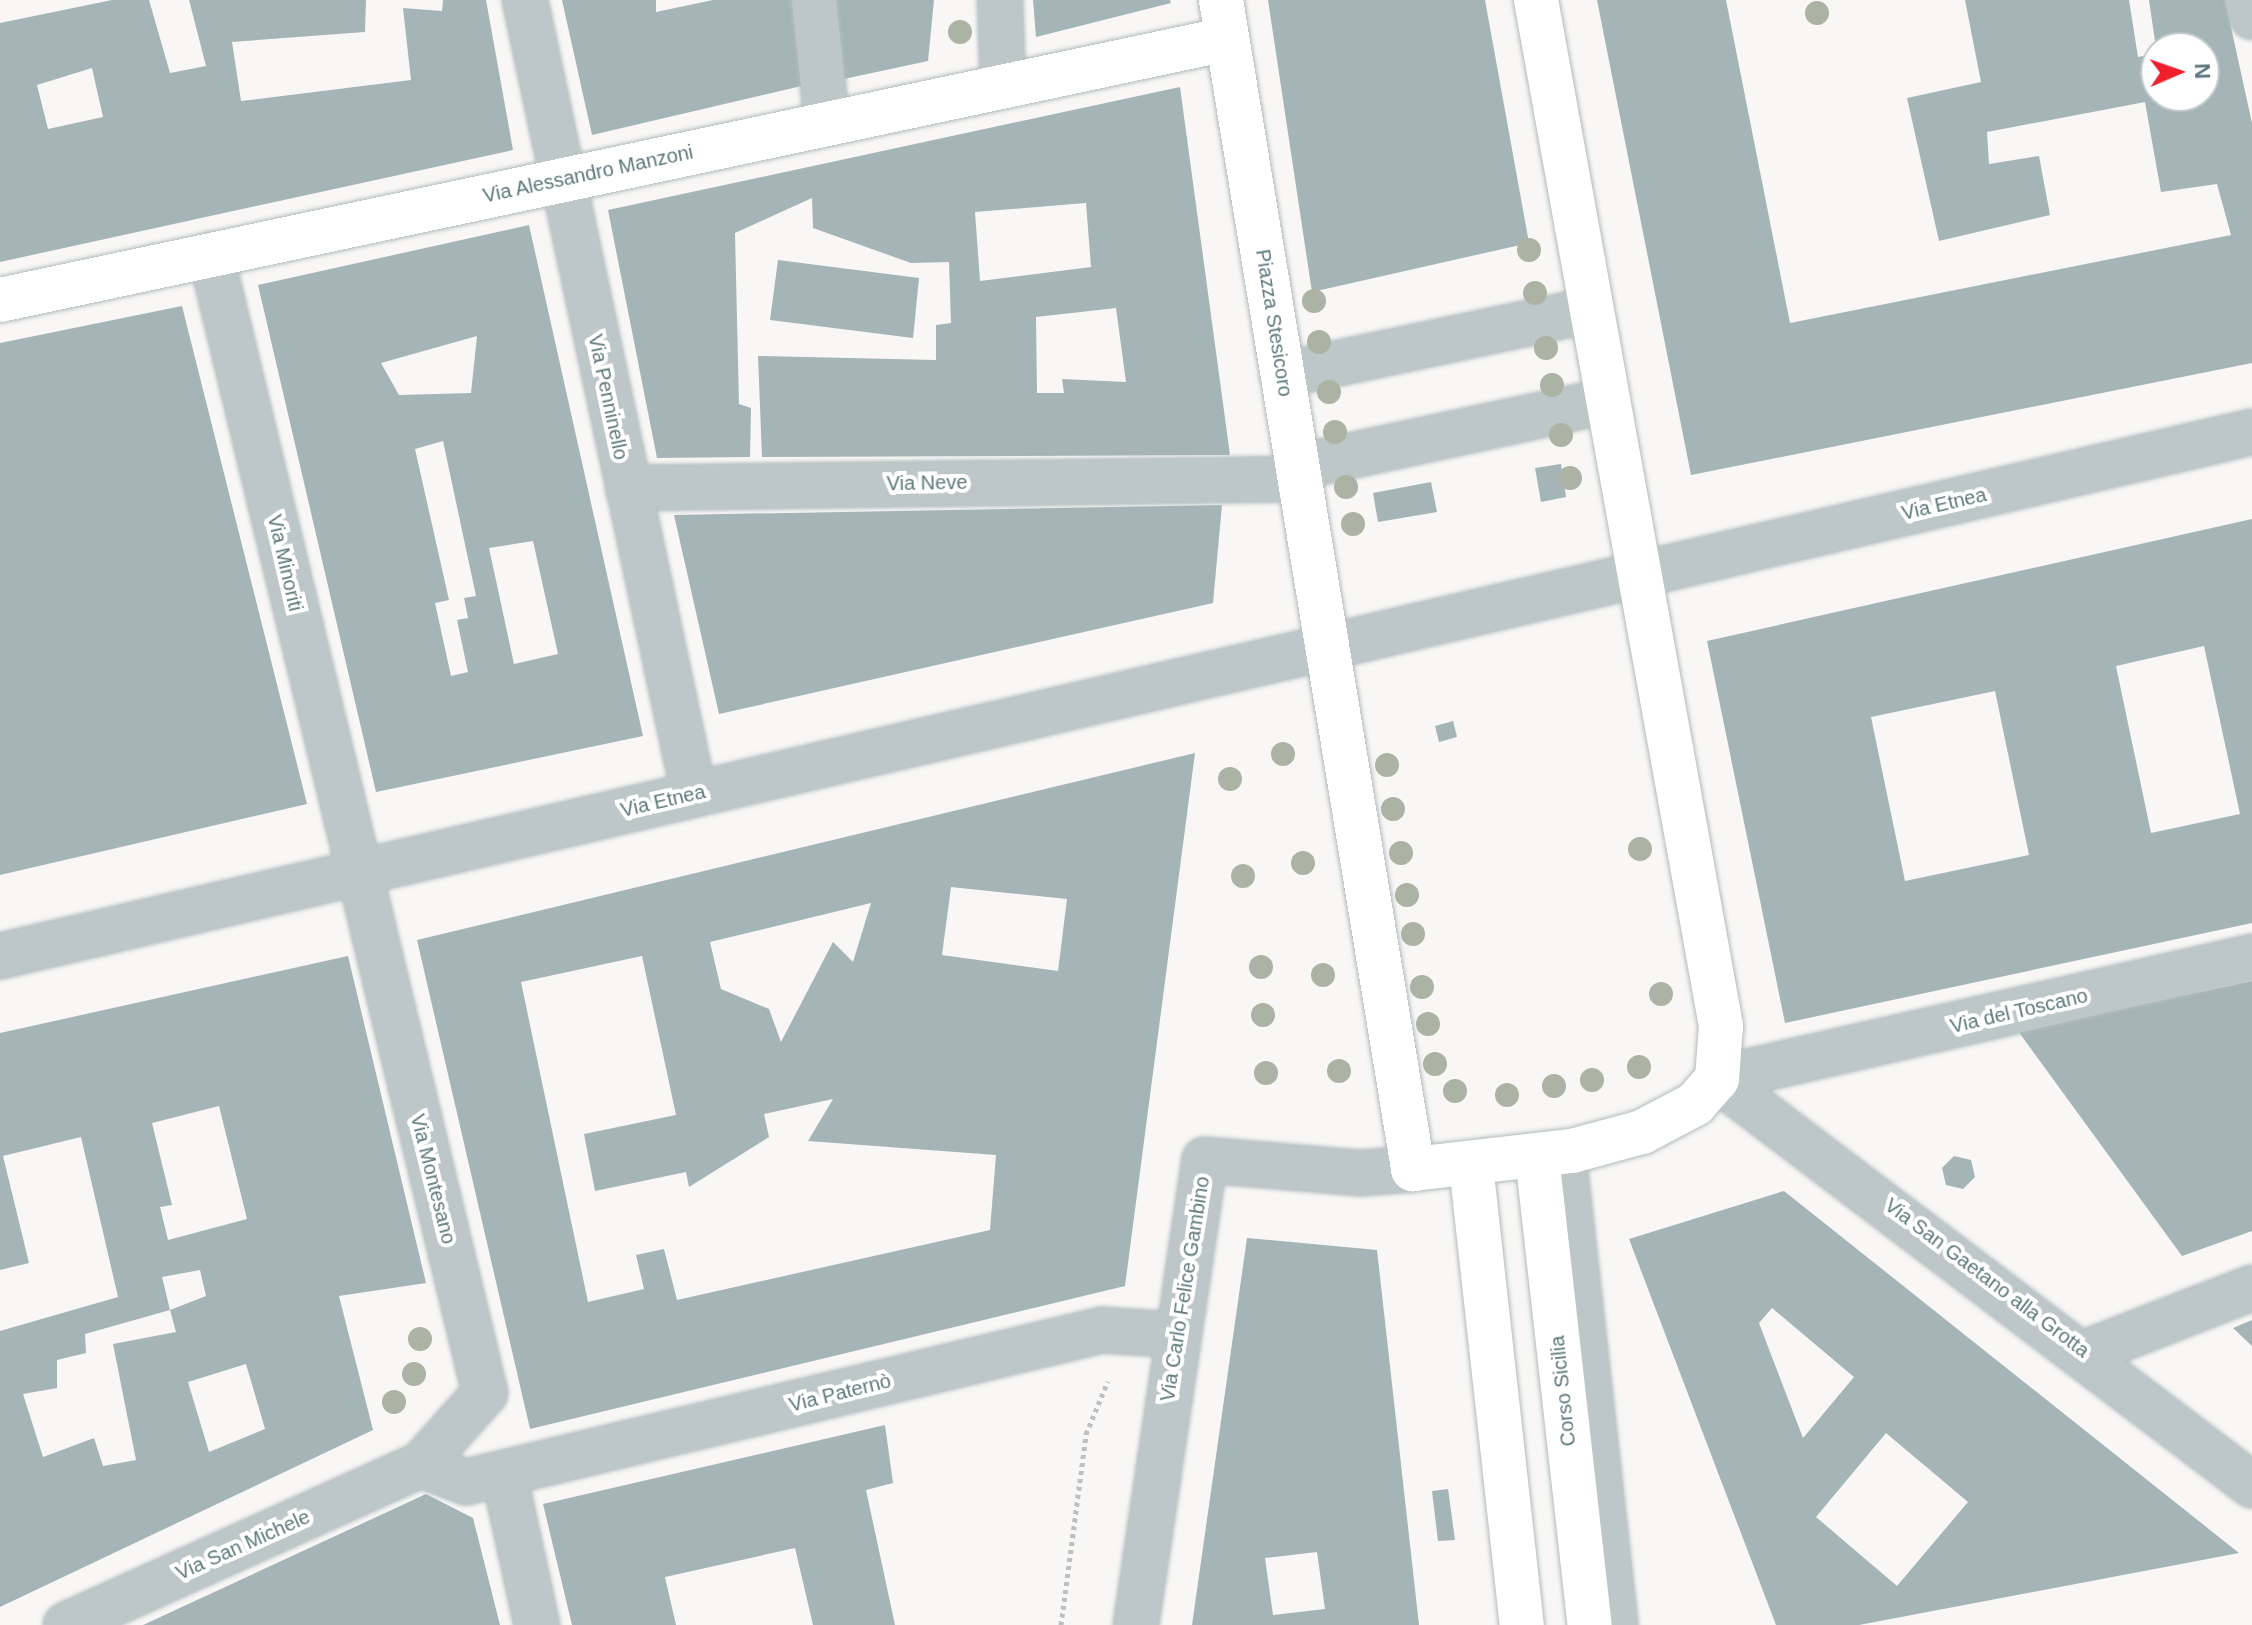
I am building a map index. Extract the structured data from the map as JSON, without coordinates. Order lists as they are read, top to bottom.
{
  "streets": {
    "main road": ["Via Alessandro Manzoni", "Piazza Stesicoro", "Corso Sicilia"],
    "street": [
      "Via Penninello",
      "Via Neve",
      "Via Etnea",
      "Via Minoriti",
      "Via del Toscano",
      "Via Montesano",
      "Via San Gaetano alla Grotta",
      "Via Carlo Felice Gambino",
      "Via Paternò",
      "Via San Michele"
    ]
  },
  "crossings": [
    ["Via Alessandro Manzoni", "Piazza Stesicoro"],
    ["Via Alessandro Manzoni", "Via Penninello"],
    ["Via Alessandro Manzoni", "Via Minoriti"],
    ["Piazza Stesicoro", "Via Neve"],
    ["Piazza Stesicoro", "Via Etnea"],
    ["Piazza Stesicoro", "Via Carlo Felice Gambino"],
    ["Via Penninello", "Via Neve"],
    ["Via Penninello", "Via Etnea"],
    ["Via Etnea", "Via Minoriti"],
    ["Via Etnea", "Via Montesano"],
    ["Via Minoriti", "Via Montesano"],
    ["Via del Toscano", "Via San Gaetano alla Grotta"],
    ["Via Montesano", "Via Paternò"],
    ["Via Montesano", "Via San Michele"],
    ["Via Carlo Felice Gambino", "Via Paternò"],
    ["Via Paternò", "Via San Michele"]
  ],
  "north": "right"
}
